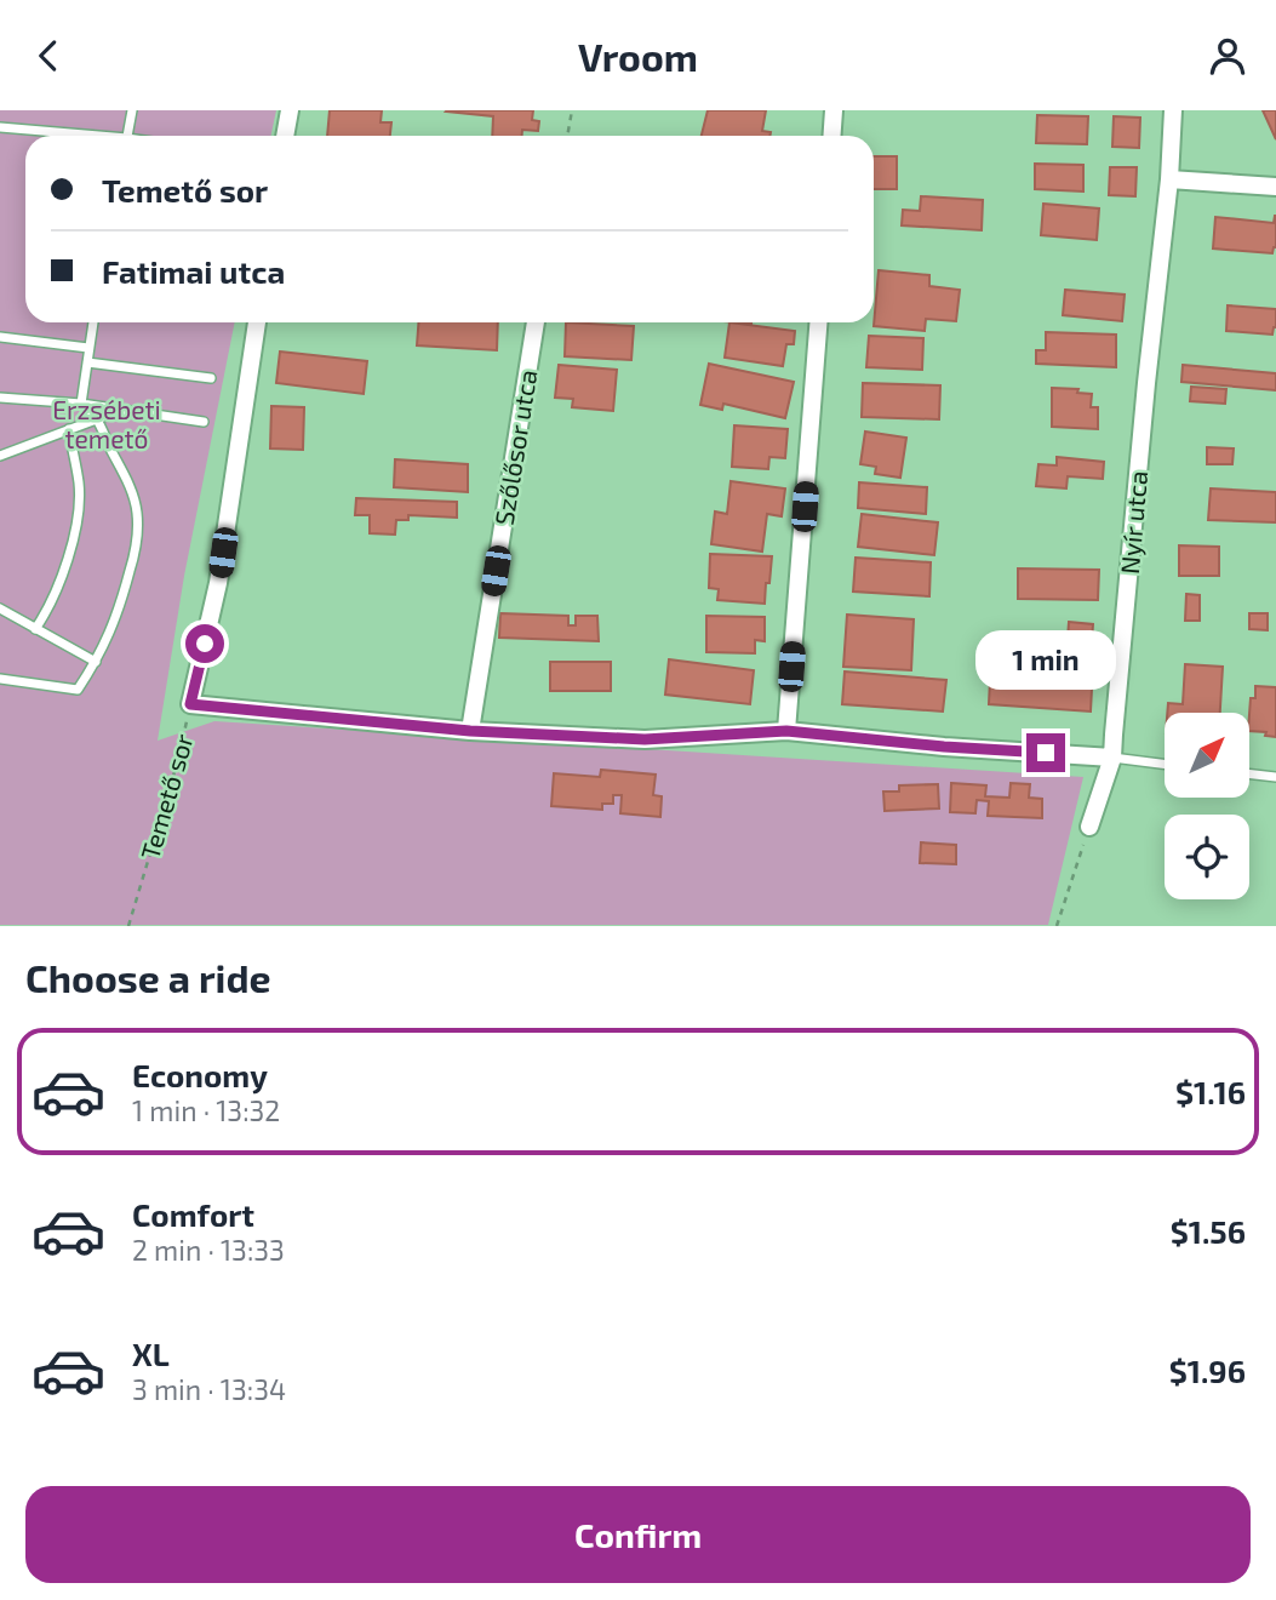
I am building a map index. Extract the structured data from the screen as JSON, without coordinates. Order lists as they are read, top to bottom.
{
  "streets": {
    "street": ["Szőlősor utca", "Nyír utca", "Temető sor"]
  },
  "parks": ["Erzsébeti temető"],
  "north": "top right",
  "page": {
    "header": "Vroom",
    "banner": ["Temető sor", "Fatimai utca"],
    "bubble": "1 min",
    "heading": "Choose a ride",
    "list": [
      {
        "name": "Economy",
        "note": "1 min · 13:32",
        "value": "$1.16"
      },
      {
        "name": "Comfort",
        "note": "2 min · 13:33",
        "value": "$1.56"
      },
      {
        "name": "XL",
        "note": "3 min · 13:34",
        "value": "$1.96"
      }
    ],
    "buttons": "Confirm"
  }
}
